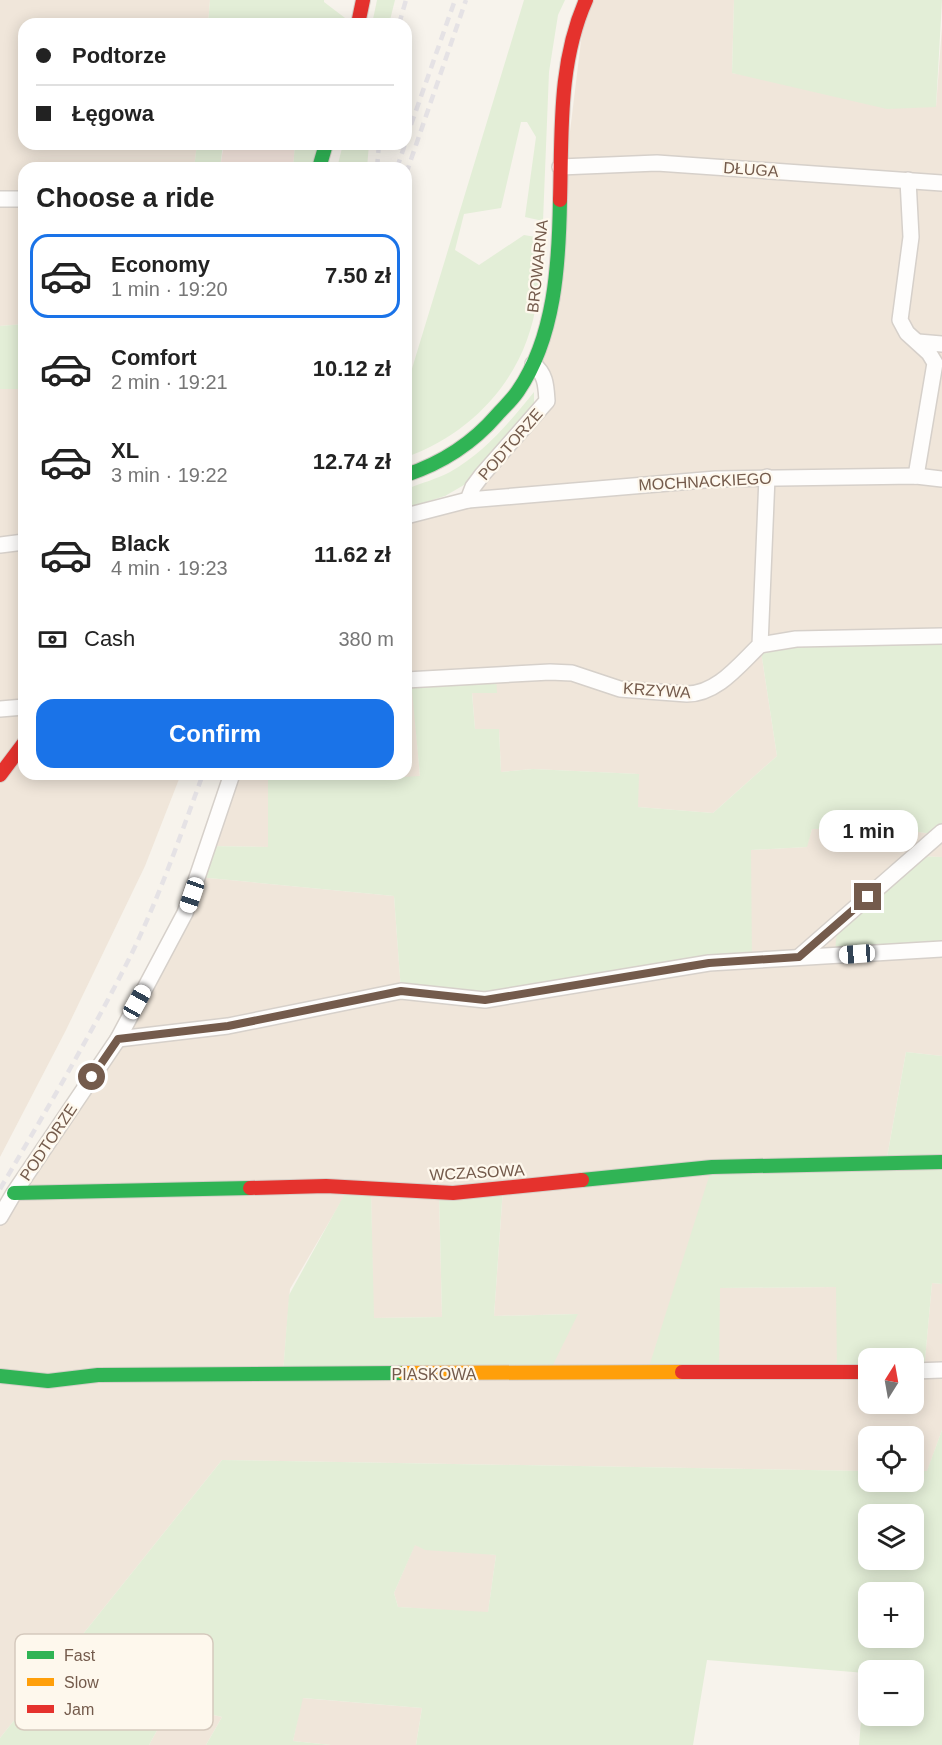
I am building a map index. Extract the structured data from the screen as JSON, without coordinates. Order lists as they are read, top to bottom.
{
  "streets": {
    "street": [
      "DŁUGA",
      "BROWARNA",
      "PODTORZE",
      "MOCHNACKIEGO",
      "KRZYWA",
      "WCZASOWA",
      "PIASKOWA"
    ]
  },
  "crossings": [
    ["DŁUGA", "BROWARNA"],
    ["BROWARNA", "PODTORZE"],
    ["PODTORZE", "MOCHNACKIEGO"],
    ["PODTORZE", "WCZASOWA"]
  ],
  "legend": ["Fast", "Slow", "Jam"],
  "north": "top",
  "page": {
    "banner": ["Podtorze", "Łęgowa"],
    "heading": "Choose a ride",
    "list": [
      {
        "name": "Economy",
        "note": "1 min · 19:20",
        "value": "7.50 zł"
      },
      {
        "name": "Comfort",
        "note": "2 min · 19:21",
        "value": "10.12 zł"
      },
      {
        "name": "XL",
        "note": "3 min · 19:22",
        "value": "12.74 zł"
      },
      {
        "name": "Black",
        "note": "4 min · 19:23",
        "value": "11.62 zł"
      }
    ],
    "pay": ["Cash", "380 m"],
    "buttons": "Confirm",
    "bubble": "1 min",
    "map_buttons": ["+", "−"]
  }
}
